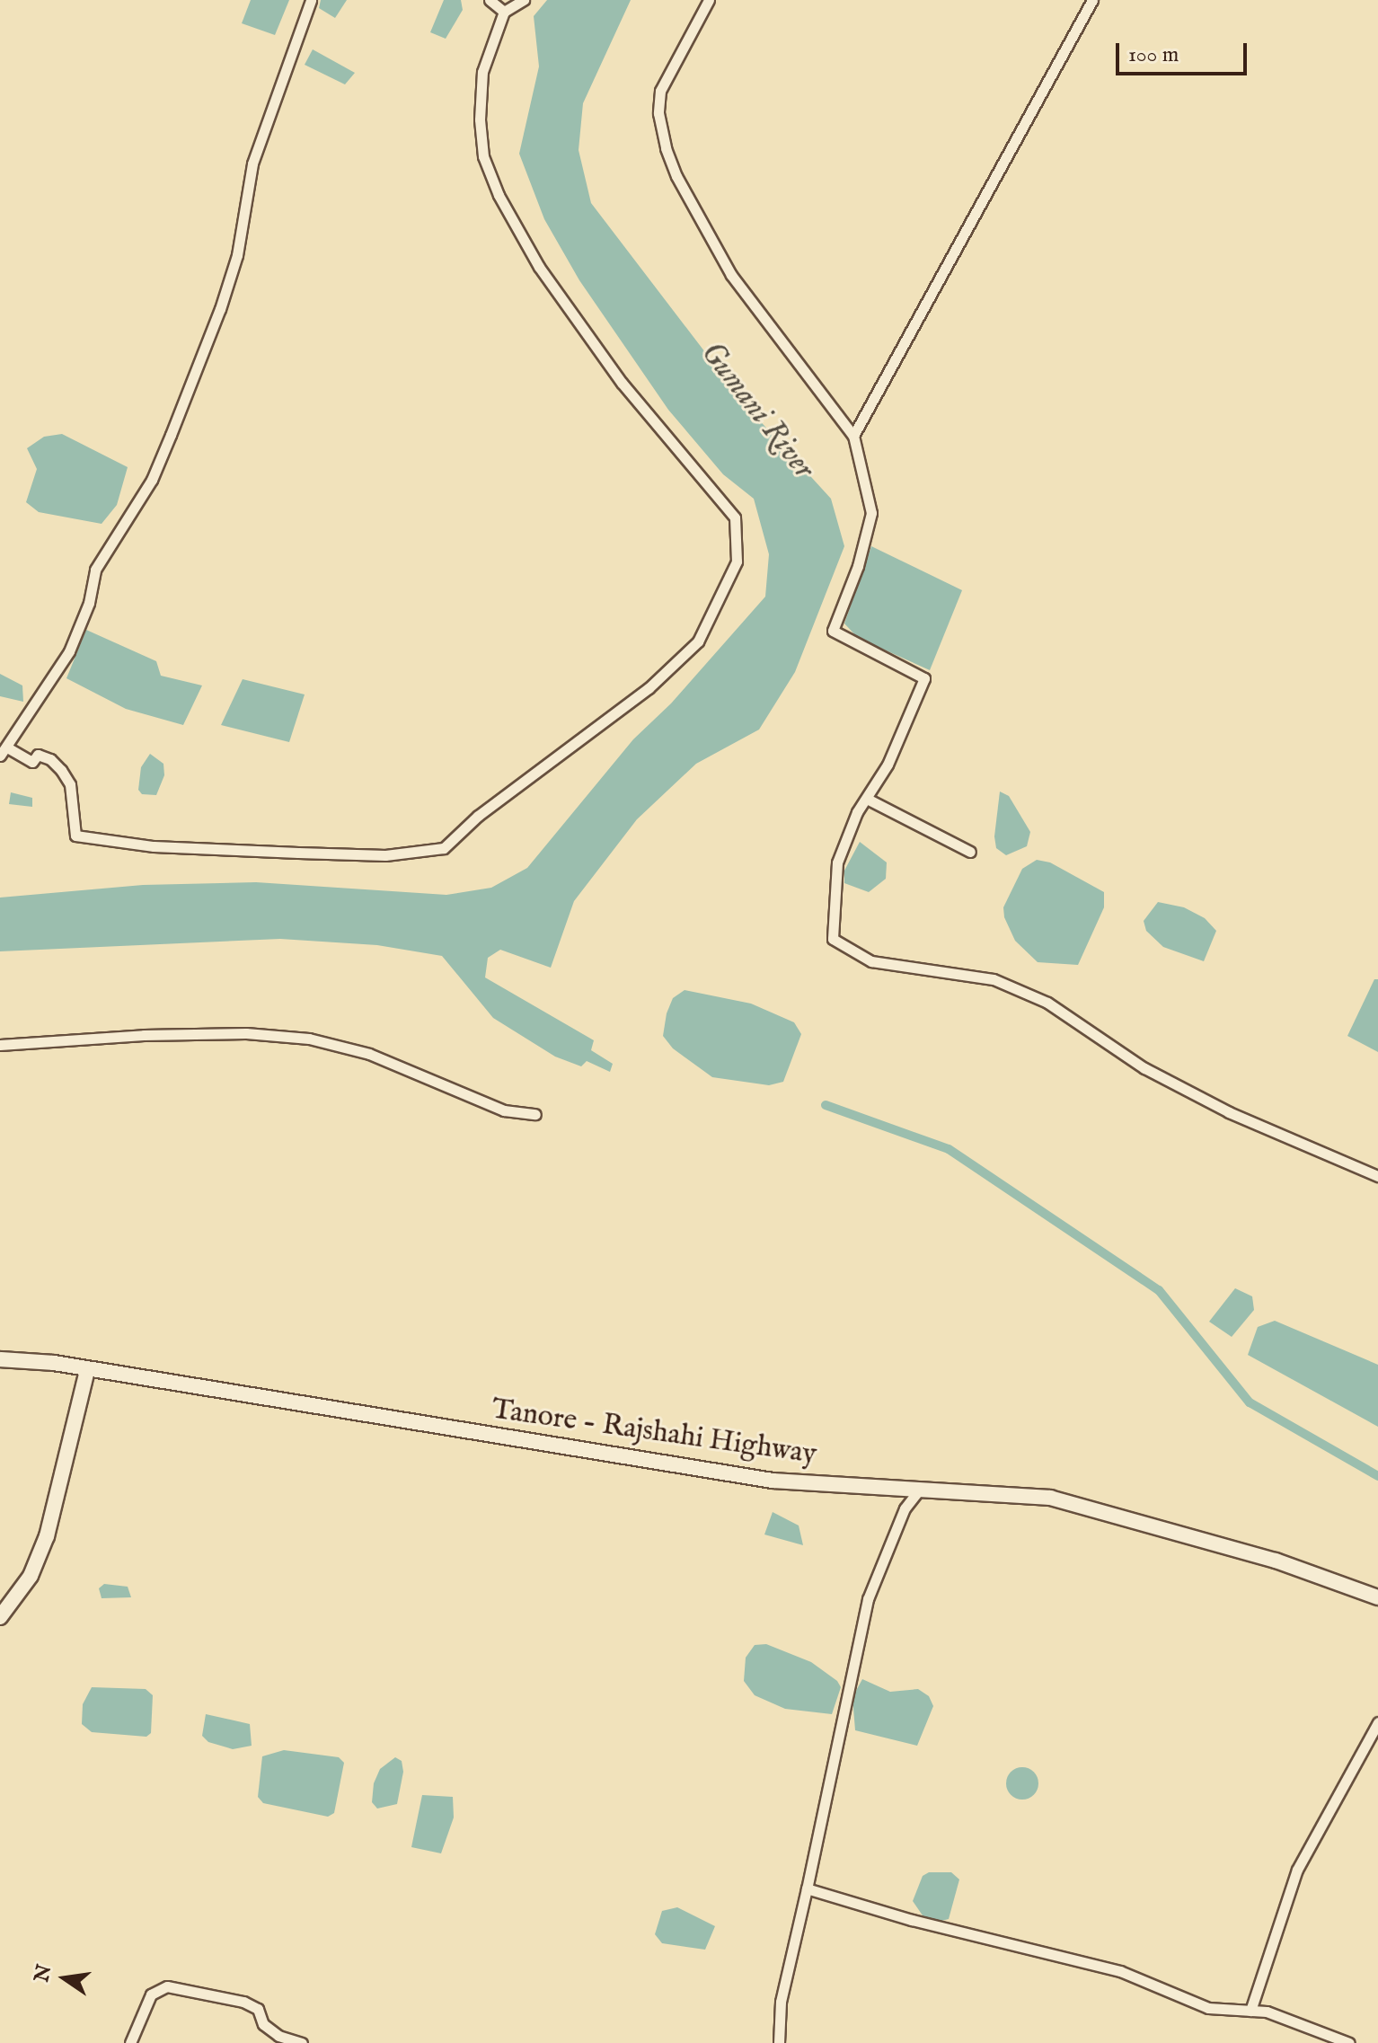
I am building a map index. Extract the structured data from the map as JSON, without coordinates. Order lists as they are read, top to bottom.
{
  "streets": {
    "main road": ["Tanore - Rajshahi Highway"]
  },
  "water": ["Gumani River"],
  "scale_bar": "100 m",
  "north": "left"
}
